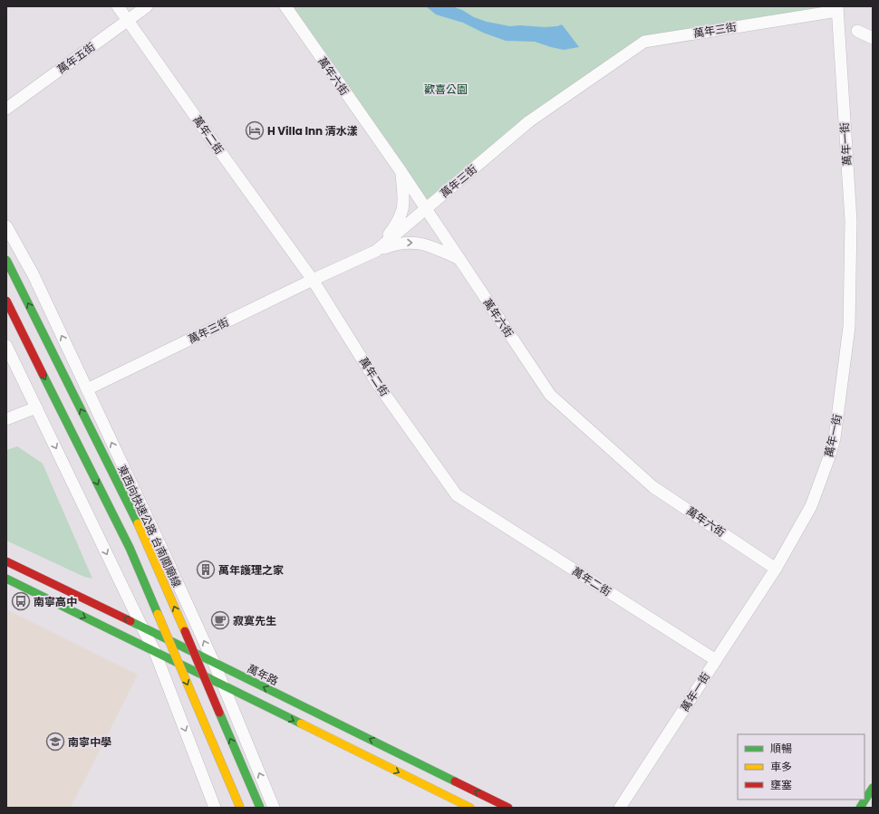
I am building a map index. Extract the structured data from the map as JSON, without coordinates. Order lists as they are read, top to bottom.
{
  "streets": {
    "main road": ["東西向快速公路 台南關廟線", "萬年路"],
    "street": [
      "萬年三街",
      "萬年五街",
      "萬年六街",
      "萬年二街",
      "萬年一街"
    ]
  },
  "crossings": [
    ["萬年三街", "萬年六街"],
    ["萬年三街", "萬年二街"],
    ["萬年三街", "萬年一街"],
    ["萬年五街", "萬年二街"],
    ["萬年六街", "萬年一街"],
    ["萬年二街", "萬年一街"]
  ],
  "parks": ["歡喜公園"],
  "places": {
    "hotel": ["H Villa Inn 清水漾"],
    "building": ["萬年護理之家"],
    "bus stop": ["南寧高中"],
    "cafe": ["寂寞先生"],
    "school or university": ["南寧中學"]
  },
  "legend": ["順暢", "車多", "壅塞"]
}
